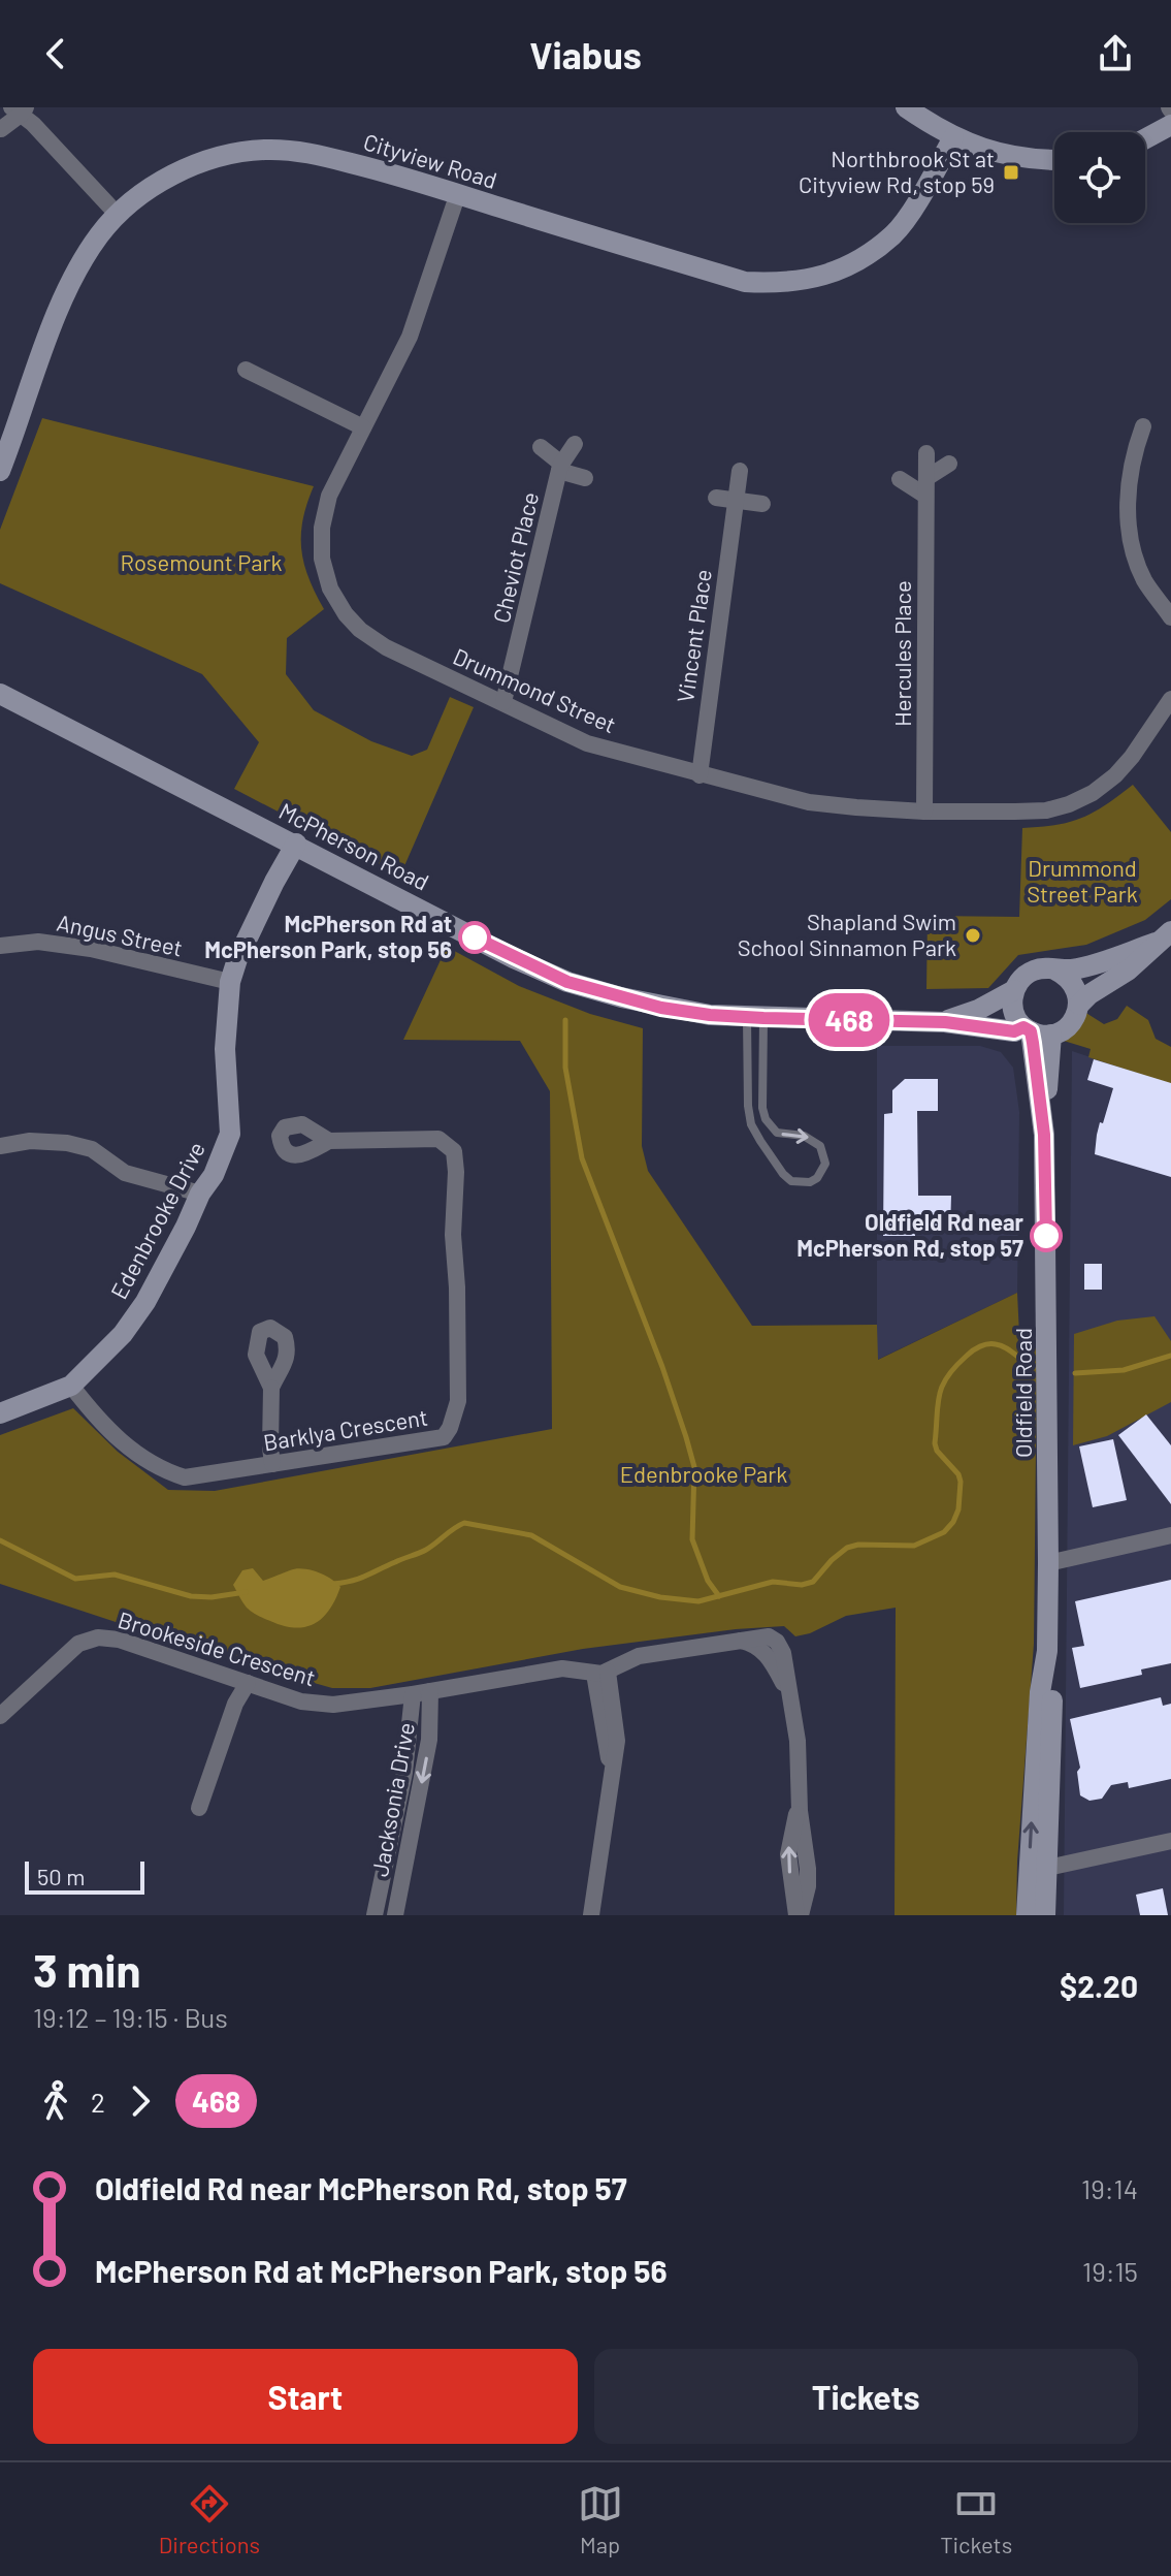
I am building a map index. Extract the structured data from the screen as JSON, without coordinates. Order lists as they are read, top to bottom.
{
  "streets": {
    "street": [
      "Cityview Road",
      "Cheviot Place",
      "Vincent Place",
      "Hercules Place",
      "Drummond Street",
      "McPherson Road",
      "Angus Street",
      "Edenbrooke Drive",
      "Oldfield Road",
      "Barklya Crescent",
      "Brookeside Crescent",
      "Jacksonia Drive"
    ]
  },
  "crossings": [
    ["Cityview Road", "Drummond Street"],
    ["Cheviot Place", "Drummond Street"],
    ["Vincent Place", "Drummond Street"],
    ["Hercules Place", "Drummond Street"],
    ["McPherson Road", "Edenbrooke Drive"],
    ["McPherson Road", "Oldfield Road"],
    ["Angus Street", "Edenbrooke Drive"],
    ["Edenbrooke Drive", "Barklya Crescent"],
    ["Brookeside Crescent", "Jacksonia Drive"]
  ],
  "parks": ["Rosemount Park", "Drummond Street Park", "Edenbrooke Park"],
  "places": {
    "transit": ["Northbrook St at Cityview Rd, stop 59"],
    "other": ["Shapland Swim School Sinnamon Park", "McPherson Rd at McPherson Park, stop 56", "Oldfield Rd near McPherson Rd, stop 57"]
  },
  "lines": ["bus line 468"],
  "scale_bar": "50 m",
  "page": {
    "header": "Viabus",
    "on_map": "468",
    "scale": "50 m",
    "heading": ["3 min", "19:12 – 19:15 · Bus", "$2.20"],
    "legs": ["2", "468"],
    "list": [
      {
        "name": "Oldfield Rd near McPherson Rd, stop 57",
        "value": "19:14"
      },
      {
        "name": "McPherson Rd at McPherson Park, stop 56",
        "value": "19:15"
      }
    ],
    "buttons": ["Start", "Tickets"],
    "tabs": ["Directions", "Map", "Tickets"]
  }
}
